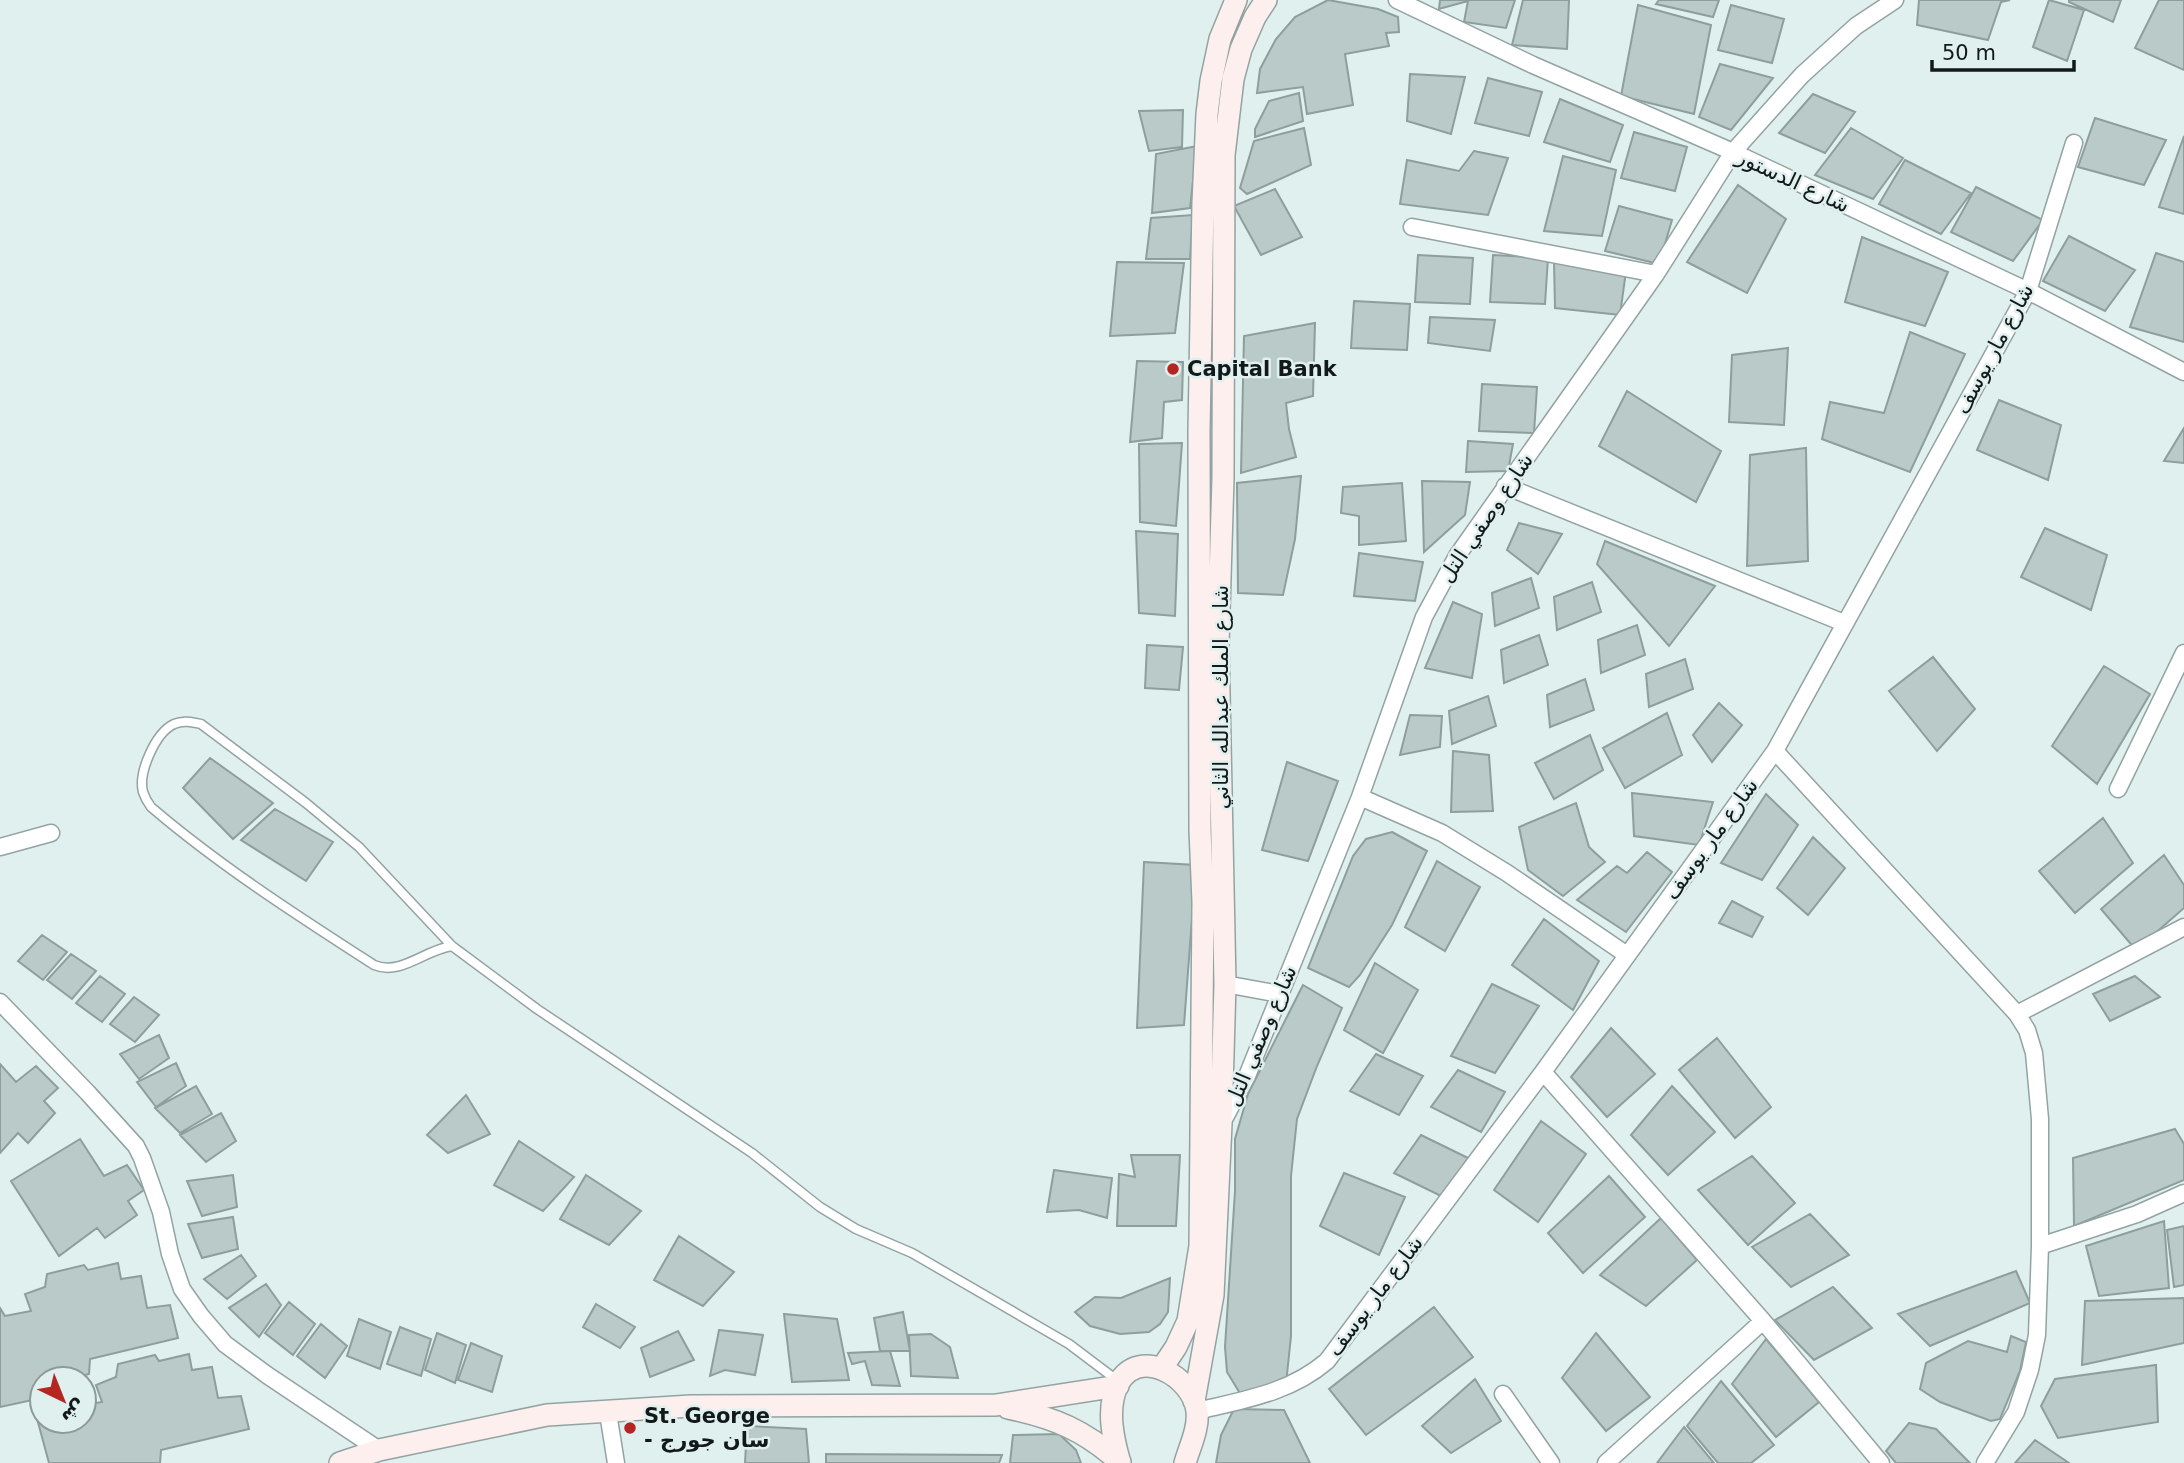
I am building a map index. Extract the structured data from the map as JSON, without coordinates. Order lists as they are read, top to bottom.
{
  "streets": {
    "main road": ["شارع الملك عبدالله الثاني"],
    "street": ["شارع الدستور", "شارع مار يوسف", "شارع وصفي التل"]
  },
  "crossings": [
    ["شارع الدستور", "شارع مار يوسف"],
    ["شارع الدستور", "شارع وصفي التل"],
    ["شارع مار يوسف", "شارع الملك عبدالله الثاني"],
    ["شارع وصفي التل", "شارع الملك عبدالله الثاني"]
  ],
  "places": ["Capital Bank", "St. George - سان جورج"],
  "scale_bar": "50 m",
  "north": "bottom right"
}
